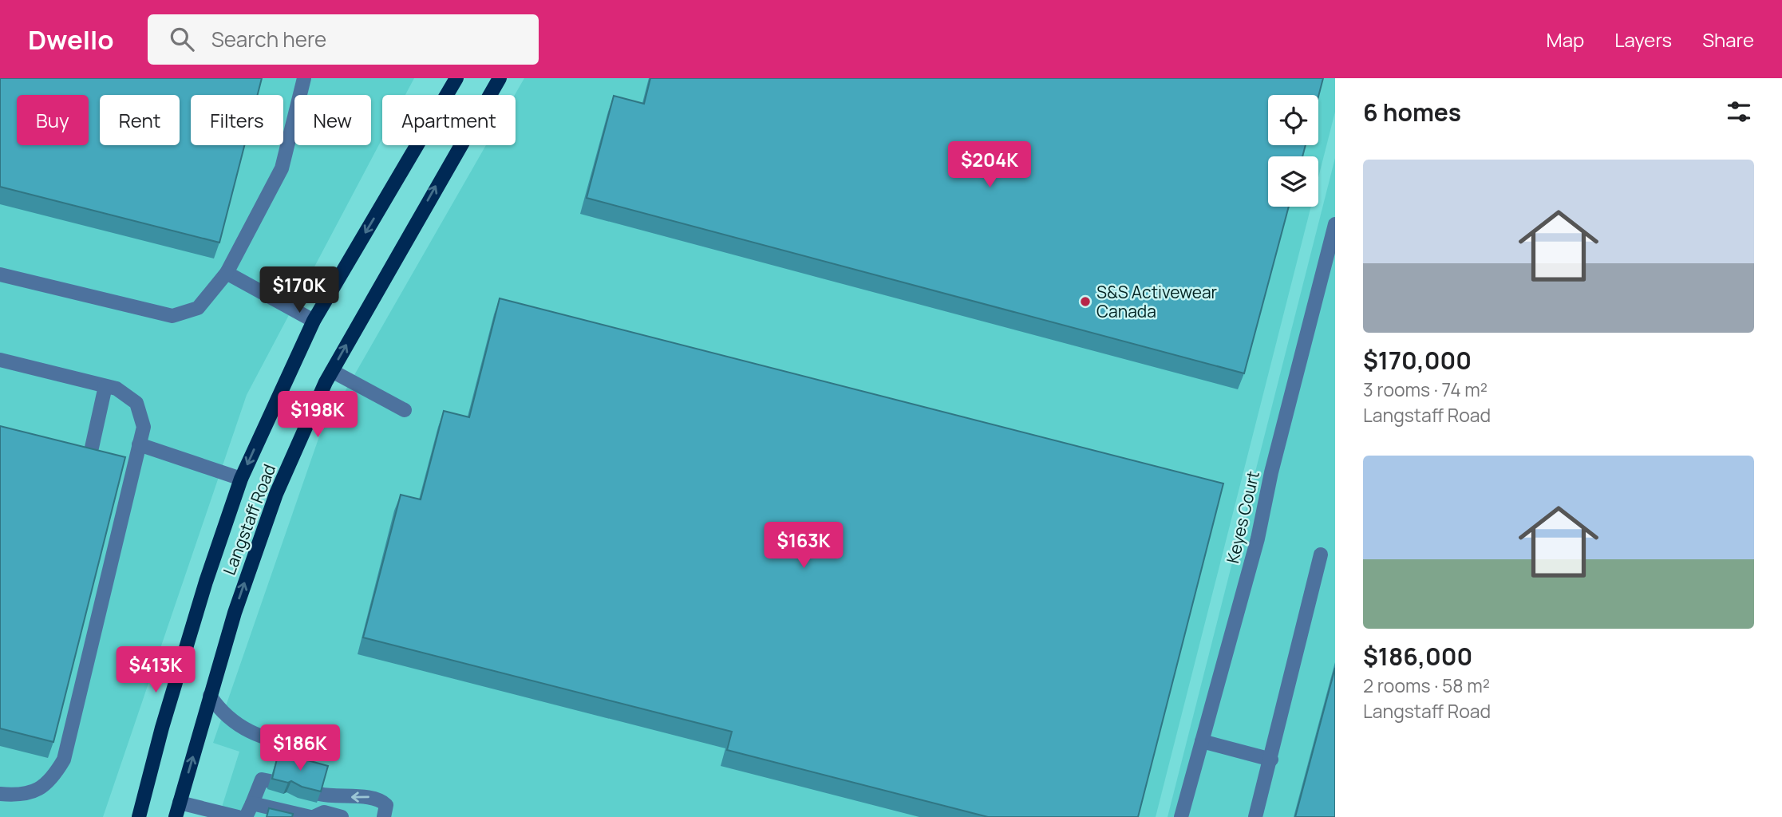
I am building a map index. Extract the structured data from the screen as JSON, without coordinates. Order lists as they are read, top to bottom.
{
  "streets": {
    "main road": ["Langstaff Road"],
    "street": ["Keyes Court"]
  },
  "places": ["S&S Activewear Canada"],
  "page": {
    "header": "Dwello",
    "search": "Search here",
    "nav": ["Map", "Layers", "Share"],
    "heading": "6 homes",
    "chip": [
      "Buy",
      "Rent",
      "Filters",
      "New",
      "Apartment"
    ],
    "price": [
      "$204K",
      "$170K",
      "$198K",
      "$163K",
      "$413K",
      "$186K"
    ],
    "list": [
      {
        "name": "$170,000",
        "note": "3 rooms · 74 m² · Langstaff Road"
      },
      {
        "name": "$186,000",
        "note": "2 rooms · 58 m² · Langstaff Road"
      }
    ]
  }
}
